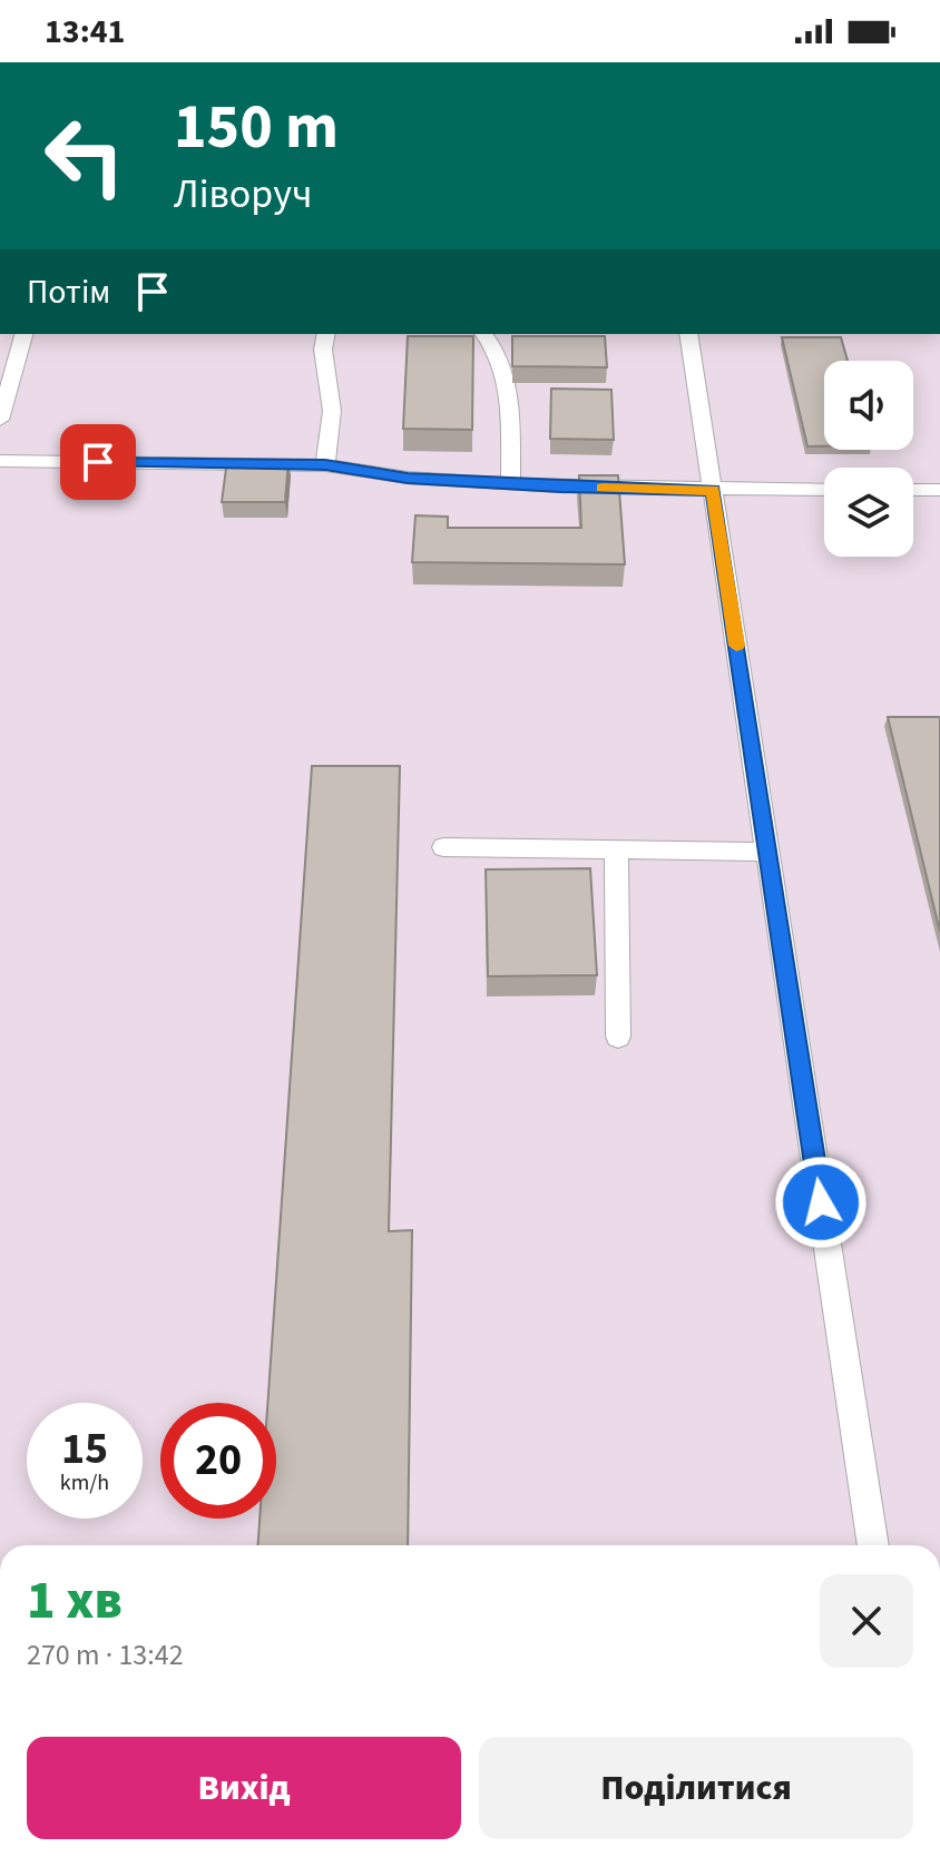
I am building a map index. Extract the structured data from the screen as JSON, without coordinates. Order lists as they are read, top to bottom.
{
  "page": {
    "status": "13:41",
    "turn": ["150 m", "Ліворуч"],
    "then": "Потім",
    "speed": "15 km/h",
    "limit": "20",
    "heading": ["1 хв", "270 m · 13:42"],
    "buttons": ["Вихід", "Поділитися"]
  }
}
